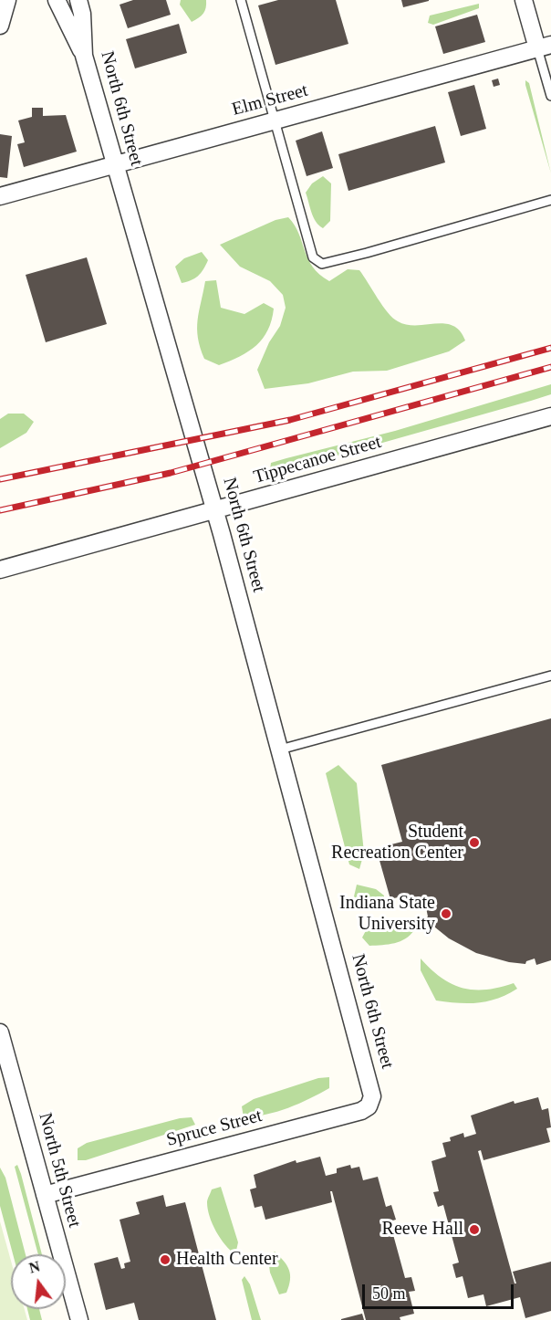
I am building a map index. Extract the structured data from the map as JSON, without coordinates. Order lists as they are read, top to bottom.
{
  "streets": {
    "street": [
      "Elm Street",
      "North 6th Street",
      "Tippecanoe Street",
      "Spruce Street",
      "North 5th Street"
    ]
  },
  "crossings": [
    ["Elm Street", "North 6th Street"],
    ["North 6th Street", "Tippecanoe Street"],
    ["North 6th Street", "Spruce Street"],
    ["Spruce Street", "North 5th Street"]
  ],
  "places": [
    "Student Recreation Center",
    "Indiana State University",
    "Reeve Hall",
    "Health Center"
  ],
  "scale_bar": "50 m",
  "north": "top"
}
